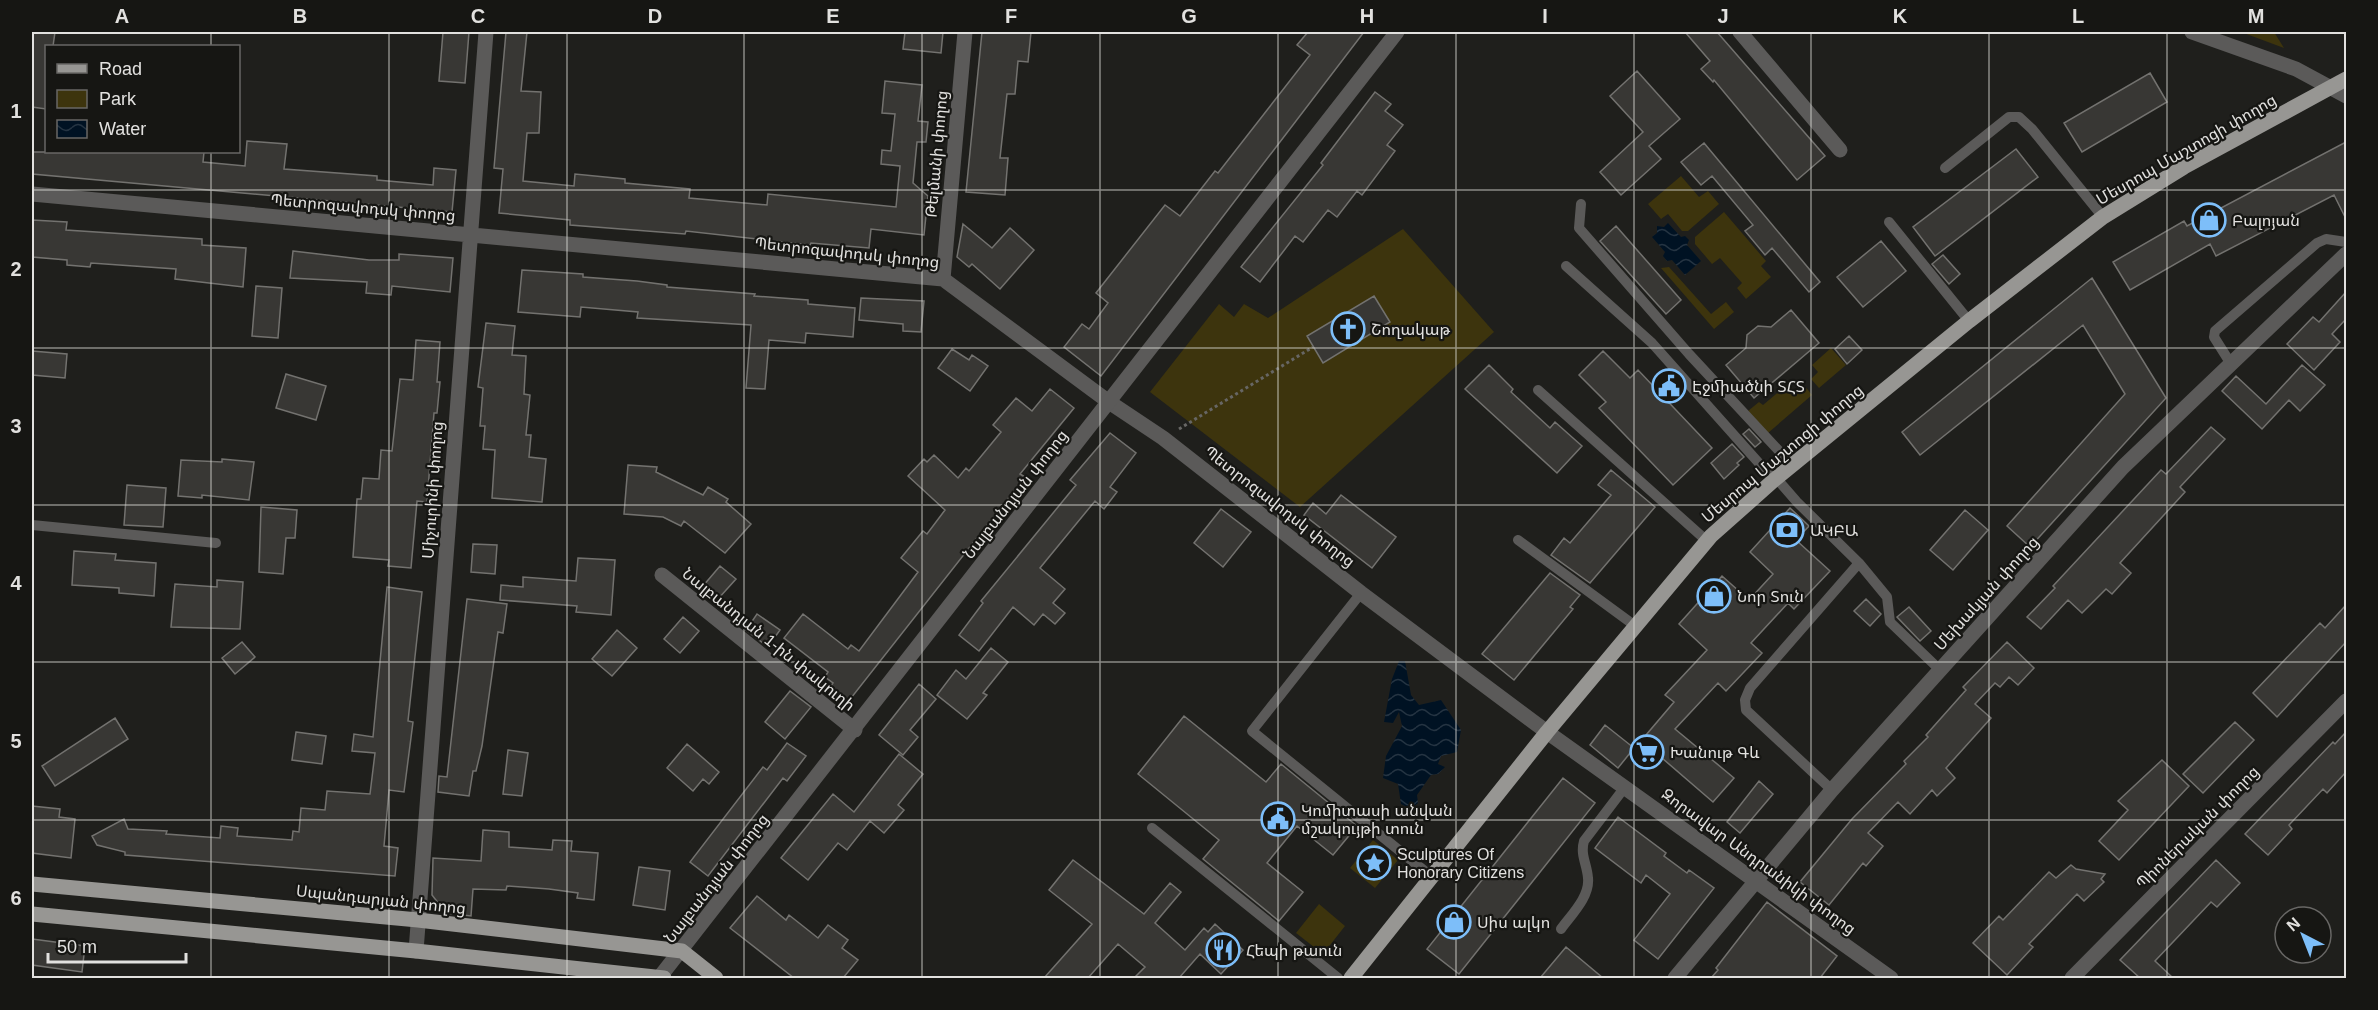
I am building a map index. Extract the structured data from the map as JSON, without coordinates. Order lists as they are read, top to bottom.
{
  "streets": {
    "main road": ["Մեսրոպ Մաշտոցի փողոց", "Սպանդարյան փողոց"],
    "street": [
      "Թելմանի փողոց",
      "Պետրոզավոդսկ փողոց",
      "Միչուրինի փողոց",
      "Նալբանդյան փողոց",
      "Մեխակյան փողոց",
      "Նալբանդյան 1-ին փակուղի",
      "Պիոներական փողոց",
      "Զորավար Անդրանիկի փողոց"
    ]
  },
  "crossings": [
    ["Մեսրոպ Մաշտոցի փողոց", "Պետրոզավոդսկ փողոց"],
    ["Մեսրոպ Մաշտոցի փողոց", "Զորավար Անդրանիկի փողոց"],
    ["Թելմանի փողոց", "Պետրոզավոդսկ փողոց"],
    ["Պետրոզավոդսկ փողոց", "Միչուրինի փողոց"],
    ["Պետրոզավոդսկ փողոց", "Նալբանդյան փողոց"],
    ["Պետրոզավոդսկ փողոց", "Զորավար Անդրանիկի փողոց"],
    ["Միչուրինի փողոց", "Սպանդարյան փողոց"],
    ["Նալբանդյան փողոց", "Նալբանդյան 1-ին փակուղի"],
    ["Նալբանդյան փողոց", "Սպանդարյան փողոց"],
    ["Մեխակյան փողոց", "Զորավար Անդրանիկի փողոց"]
  ],
  "places": {
    "shop": ["Բալոյան", "Նոր Տուն", "Սիս ալկո"],
    "church": ["Շողակաթ"],
    "public building": ["Էջմիածնի ՏՀՏ", "Կոմիտասի անվան մշակույթի տուն"],
    "bank": ["ԱԿԲԱ"],
    "supermarket": ["Խանութ Գև"],
    "place": ["Sculptures Of Honorary Citizens"],
    "restaurant": ["Հեպի թաուն"]
  },
  "legend": ["Road", "Park", "Water"],
  "scale_bar": "50 m",
  "north": "top left",
  "grid": {
    "columns": [
      "A",
      "B",
      "C",
      "D",
      "E",
      "F",
      "G",
      "H",
      "I",
      "J",
      "K",
      "L",
      "M"
    ],
    "rows": [
      "1",
      "2",
      "3",
      "4",
      "5",
      "6"
    ]
  }
}
